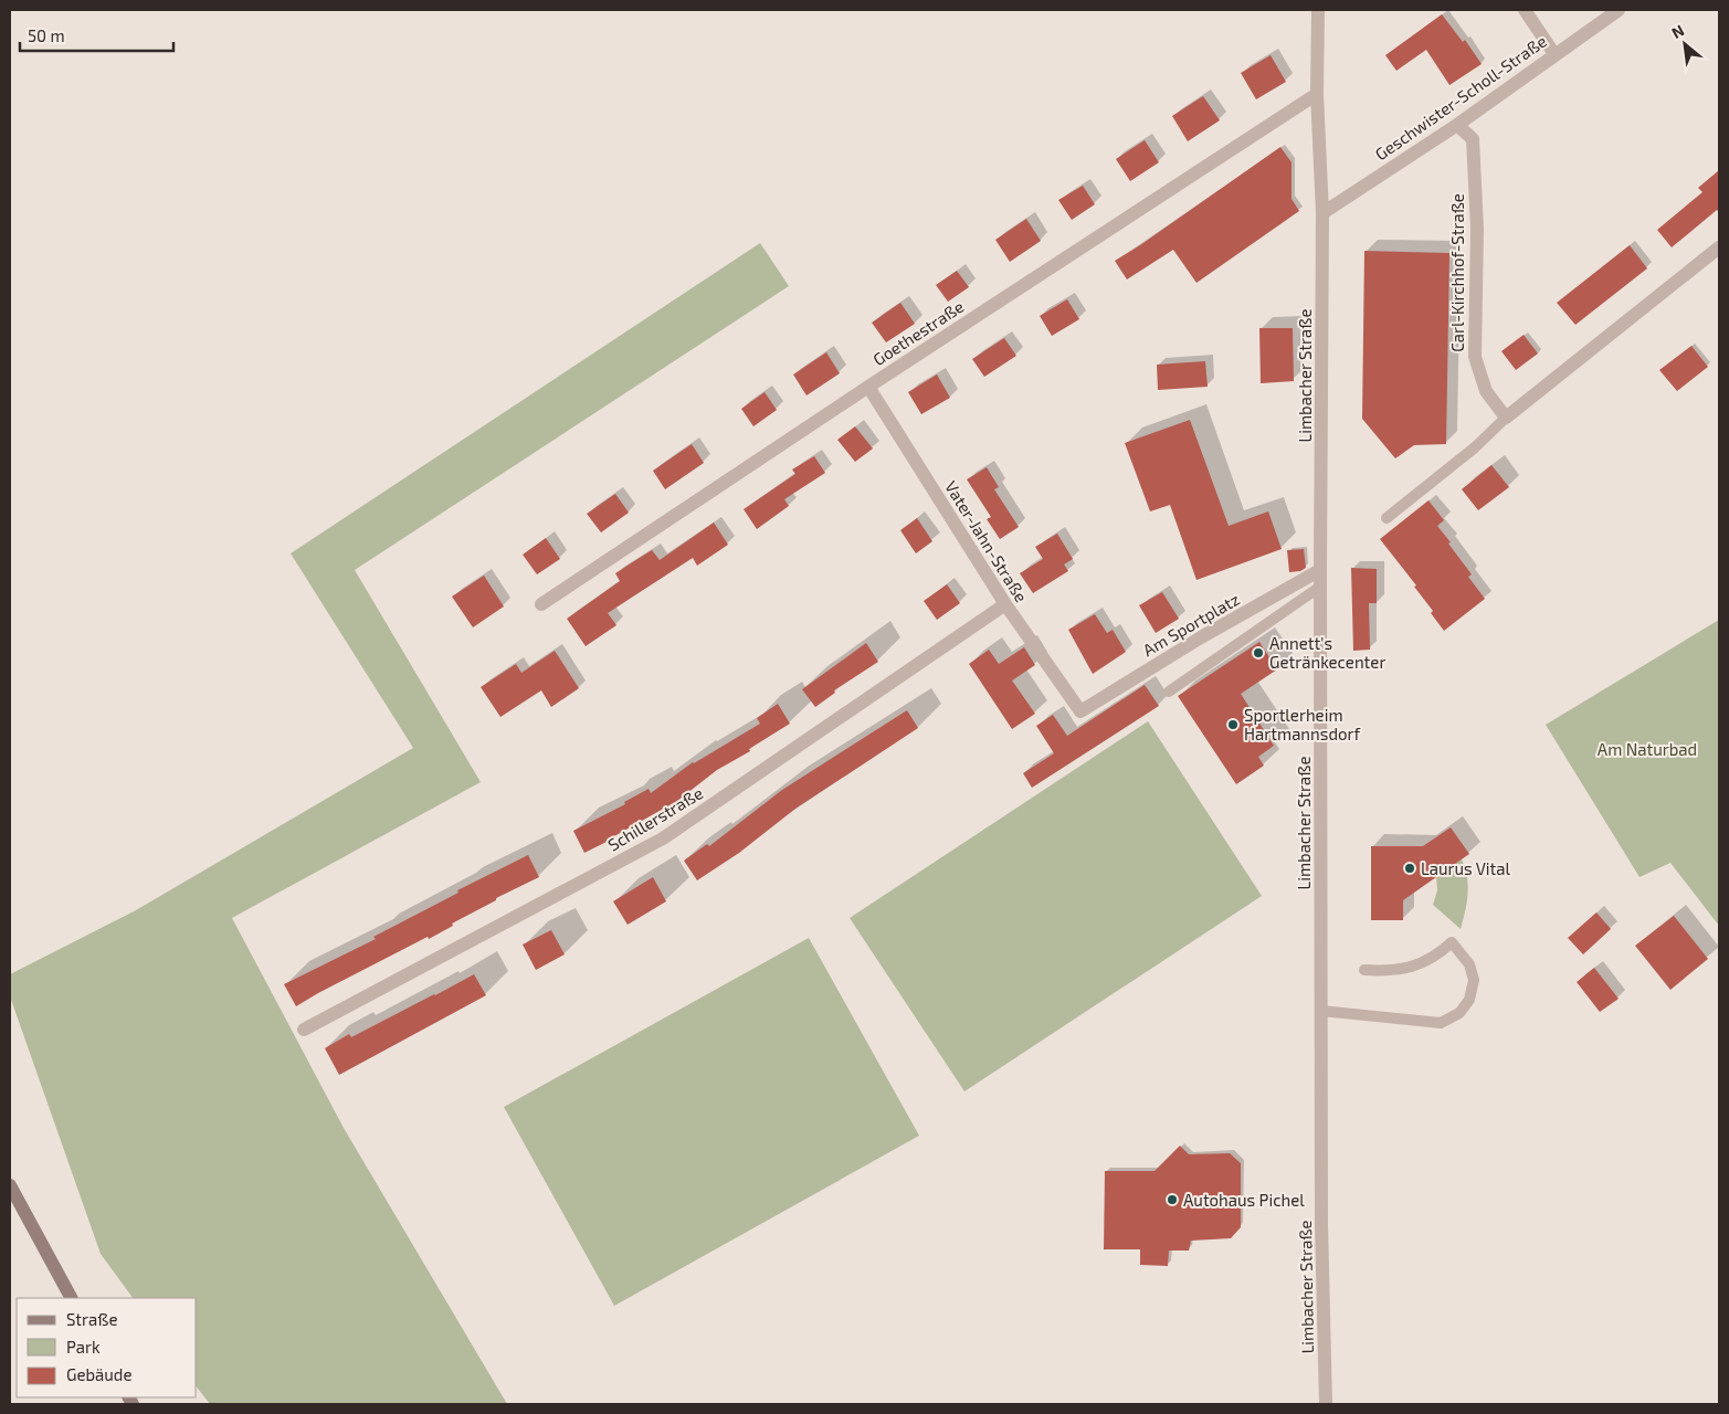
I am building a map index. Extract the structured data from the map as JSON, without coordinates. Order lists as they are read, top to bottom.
{
  "streets": {
    "street": [
      "Geschwister-Scholl-Straße",
      "Carl-Kirchhof-Straße",
      "Goethestraße",
      "Limbacher Straße",
      "Vater-Jahn-Straße",
      "Am Sportplatz",
      "Schillerstraße"
    ]
  },
  "crossings": [
    ["Geschwister-Scholl-Straße", "Carl-Kirchhof-Straße"],
    ["Geschwister-Scholl-Straße", "Limbacher Straße"],
    ["Goethestraße", "Limbacher Straße"],
    ["Goethestraße", "Vater-Jahn-Straße"],
    ["Limbacher Straße", "Am Sportplatz"],
    ["Vater-Jahn-Straße", "Am Sportplatz"],
    ["Vater-Jahn-Straße", "Schillerstraße"]
  ],
  "parks": ["Am Naturbad"],
  "places": [
    "Annett's Getränkecenter",
    "Sportlerheim Hartmannsdorf",
    "Laurus Vital",
    "Autohaus Pichel"
  ],
  "legend": ["Straße", "Park", "Gebäude"],
  "scale_bar": "50 m",
  "north": "top left"
}
